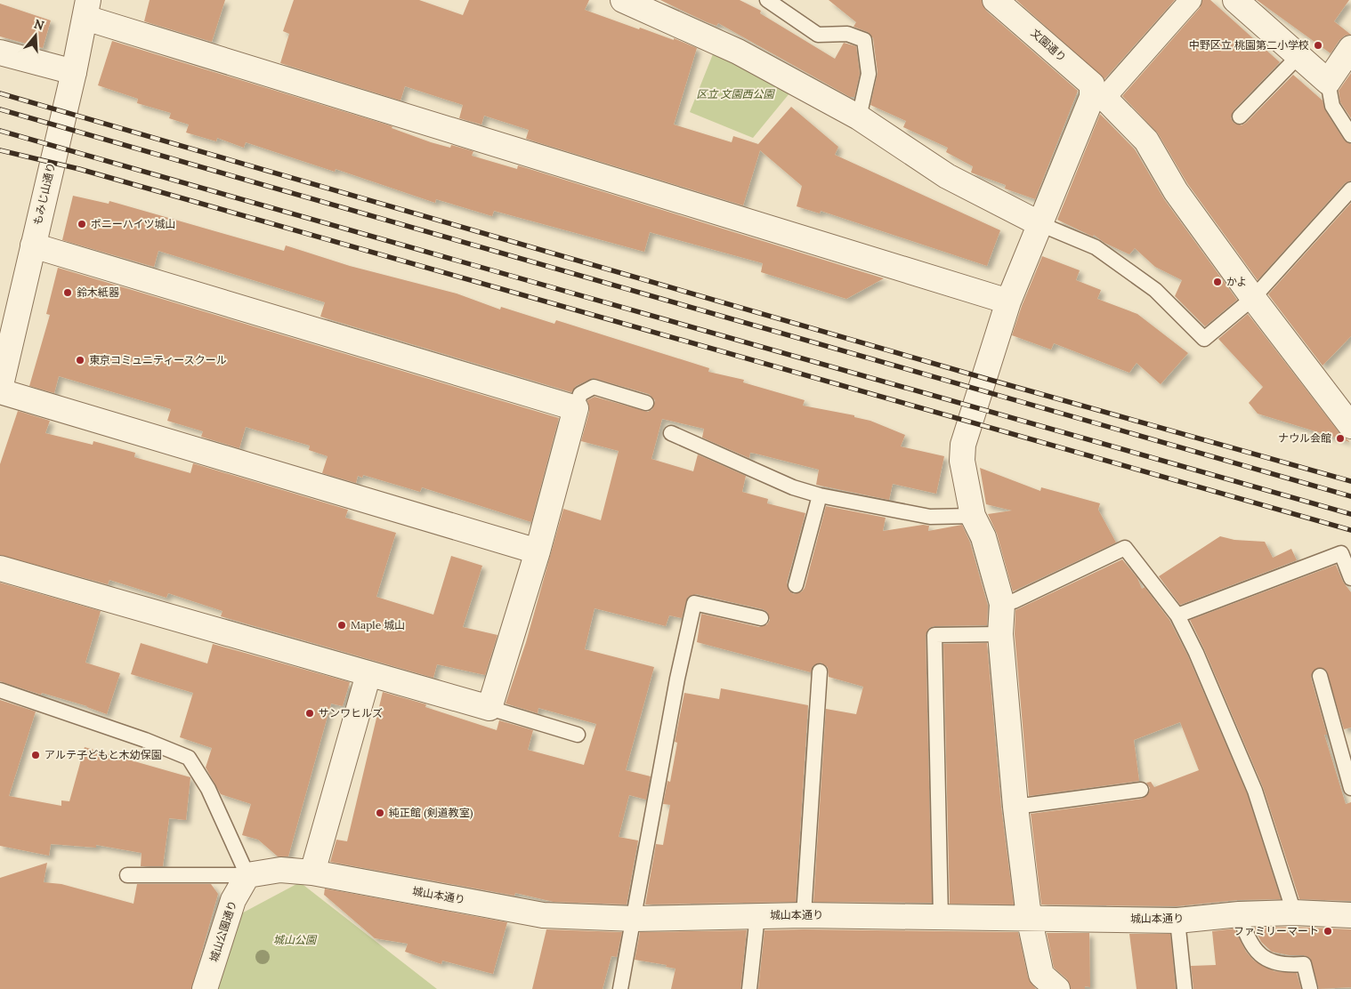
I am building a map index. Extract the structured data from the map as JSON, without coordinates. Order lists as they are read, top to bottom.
{
  "streets": {
    "street": [
      "文園通り",
      "もみじ山通り",
      "城山本通り",
      "城山公園通り"
    ]
  },
  "crossings": [
    ["城山本通り", "城山公園通り"]
  ],
  "parks": ["区立 文園西公園", "城山公園"],
  "places": [
    "中野区立 桃園第二小学校",
    "ポニーハイツ城山",
    "かよ",
    "鈴木紙器",
    "東京コミュニティースクール",
    "ナウル会館",
    "Maple 城山",
    "サンワヒルズ",
    "アルテ子どもと木幼保園",
    "純正館 (剣道教室)",
    "ファミリーマート"
  ],
  "north": "top"
}
